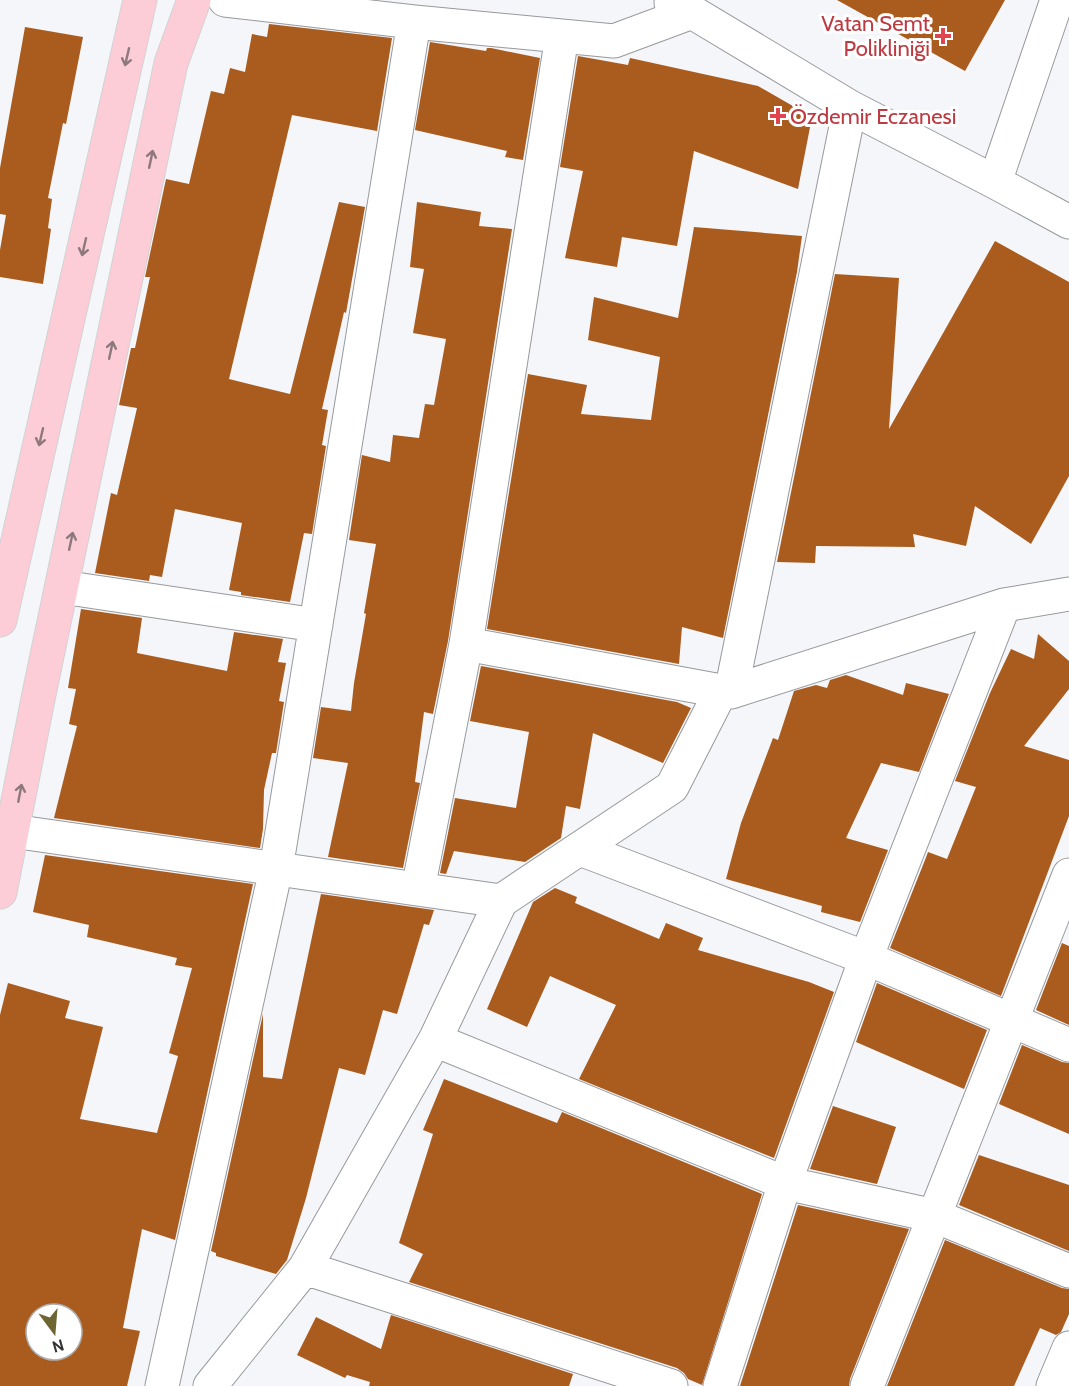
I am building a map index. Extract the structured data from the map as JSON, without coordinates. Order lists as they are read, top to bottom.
{
  "places": {
    "health": ["Vatan Semt Polikliniği", "Özdemir Eczanesi"]
  },
  "north": "bottom"
}
